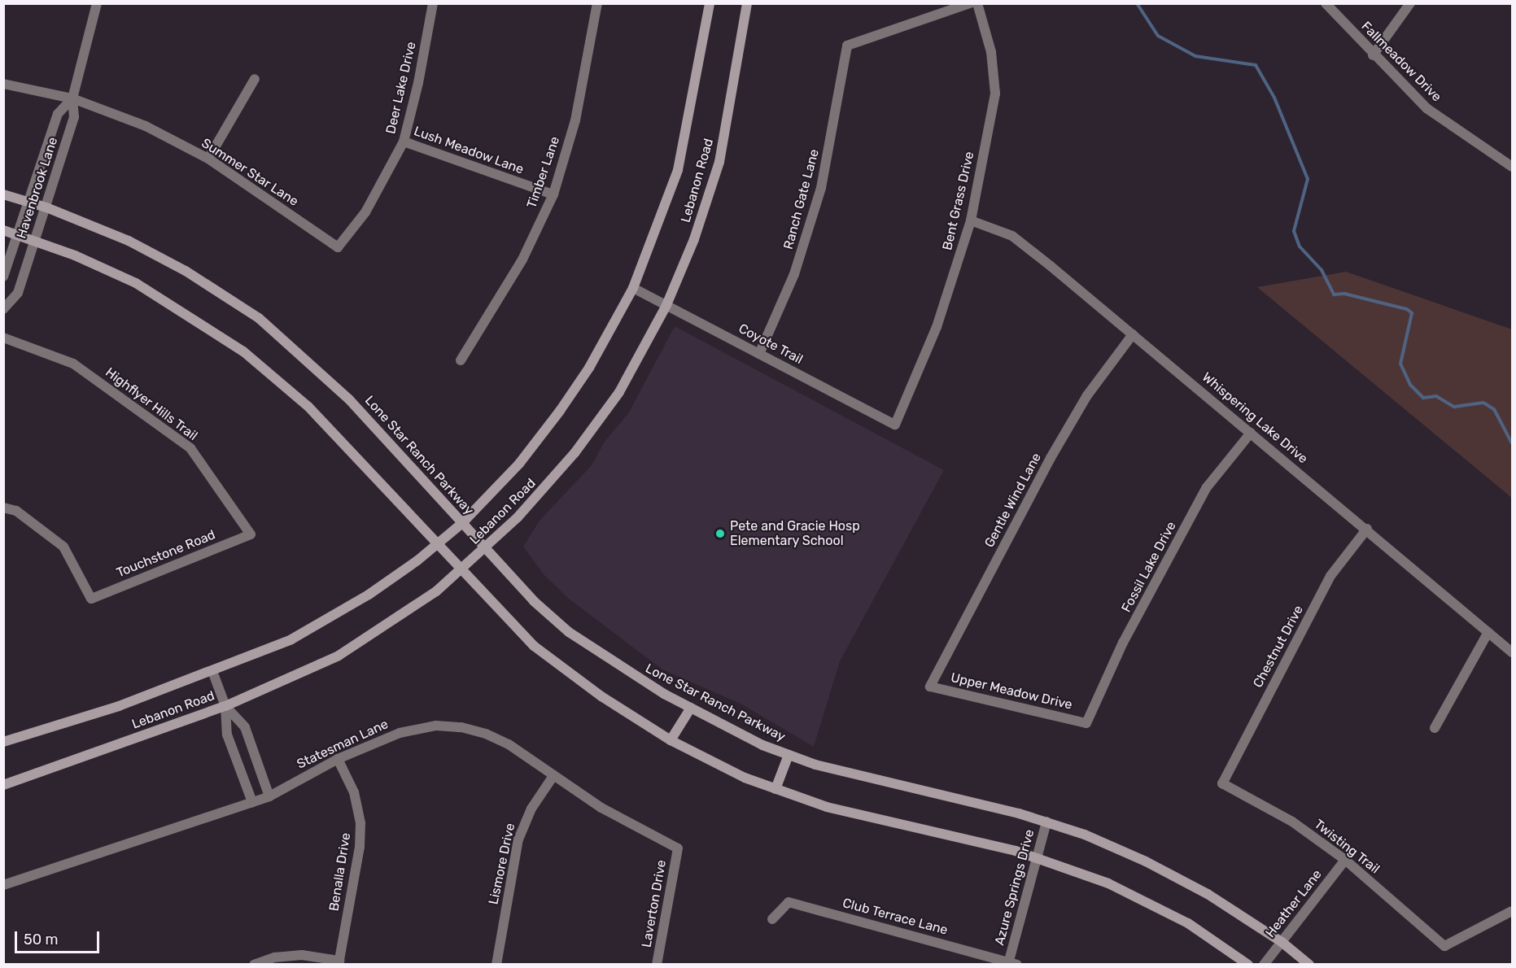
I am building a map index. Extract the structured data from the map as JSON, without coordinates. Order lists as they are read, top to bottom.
{
  "streets": {
    "main road": ["Lebanon Road", "Lone Star Ranch Parkway"],
    "street": [
      "Fallmeadow Drive",
      "Deer Lake Drive",
      "Lush Meadow Lane",
      "Summer Star Lane",
      "Timber Lane",
      "Havenbrook Lane",
      "Ranch Gate Lane",
      "Bent Grass Drive",
      "Coyote Trail",
      "Highflyer Hills Trail",
      "Whispering Lake Drive",
      "Gentle Wind Lane",
      "Touchstone Road",
      "Fossil Lake Drive",
      "Chestnut Drive",
      "Upper Meadow Drive",
      "Statesman Lane",
      "Twisting Trail",
      "Lismore Drive",
      "Benalla Drive",
      "Azure Springs Drive",
      "Laverton Drive",
      "Heather Lane",
      "Club Terrace Lane"
    ]
  },
  "crossings": [
    ["Deer Lake Drive", "Lush Meadow Lane"],
    ["Deer Lake Drive", "Summer Star Lane"],
    ["Lush Meadow Lane", "Timber Lane"],
    ["Summer Star Lane", "Havenbrook Lane"],
    ["Lebanon Road", "Coyote Trail"],
    ["Lebanon Road", "Lone Star Ranch Parkway"],
    ["Havenbrook Lane", "Lone Star Ranch Parkway"],
    ["Ranch Gate Lane", "Coyote Trail"],
    ["Bent Grass Drive", "Coyote Trail"],
    ["Bent Grass Drive", "Whispering Lake Drive"],
    ["Highflyer Hills Trail", "Touchstone Road"],
    ["Whispering Lake Drive", "Gentle Wind Lane"],
    ["Whispering Lake Drive", "Fossil Lake Drive"],
    ["Whispering Lake Drive", "Chestnut Drive"],
    ["Lone Star Ranch Parkway", "Azure Springs Drive"],
    ["Lone Star Ranch Parkway", "Heather Lane"],
    ["Gentle Wind Lane", "Upper Meadow Drive"],
    ["Fossil Lake Drive", "Upper Meadow Drive"],
    ["Chestnut Drive", "Twisting Trail"],
    ["Statesman Lane", "Lismore Drive"],
    ["Statesman Lane", "Benalla Drive"],
    ["Statesman Lane", "Laverton Drive"],
    ["Twisting Trail", "Heather Lane"],
    ["Azure Springs Drive", "Club Terrace Lane"]
  ],
  "places": ["Pete and Gracie Hosp Elementary School"],
  "scale_bar": "50 m"
}
